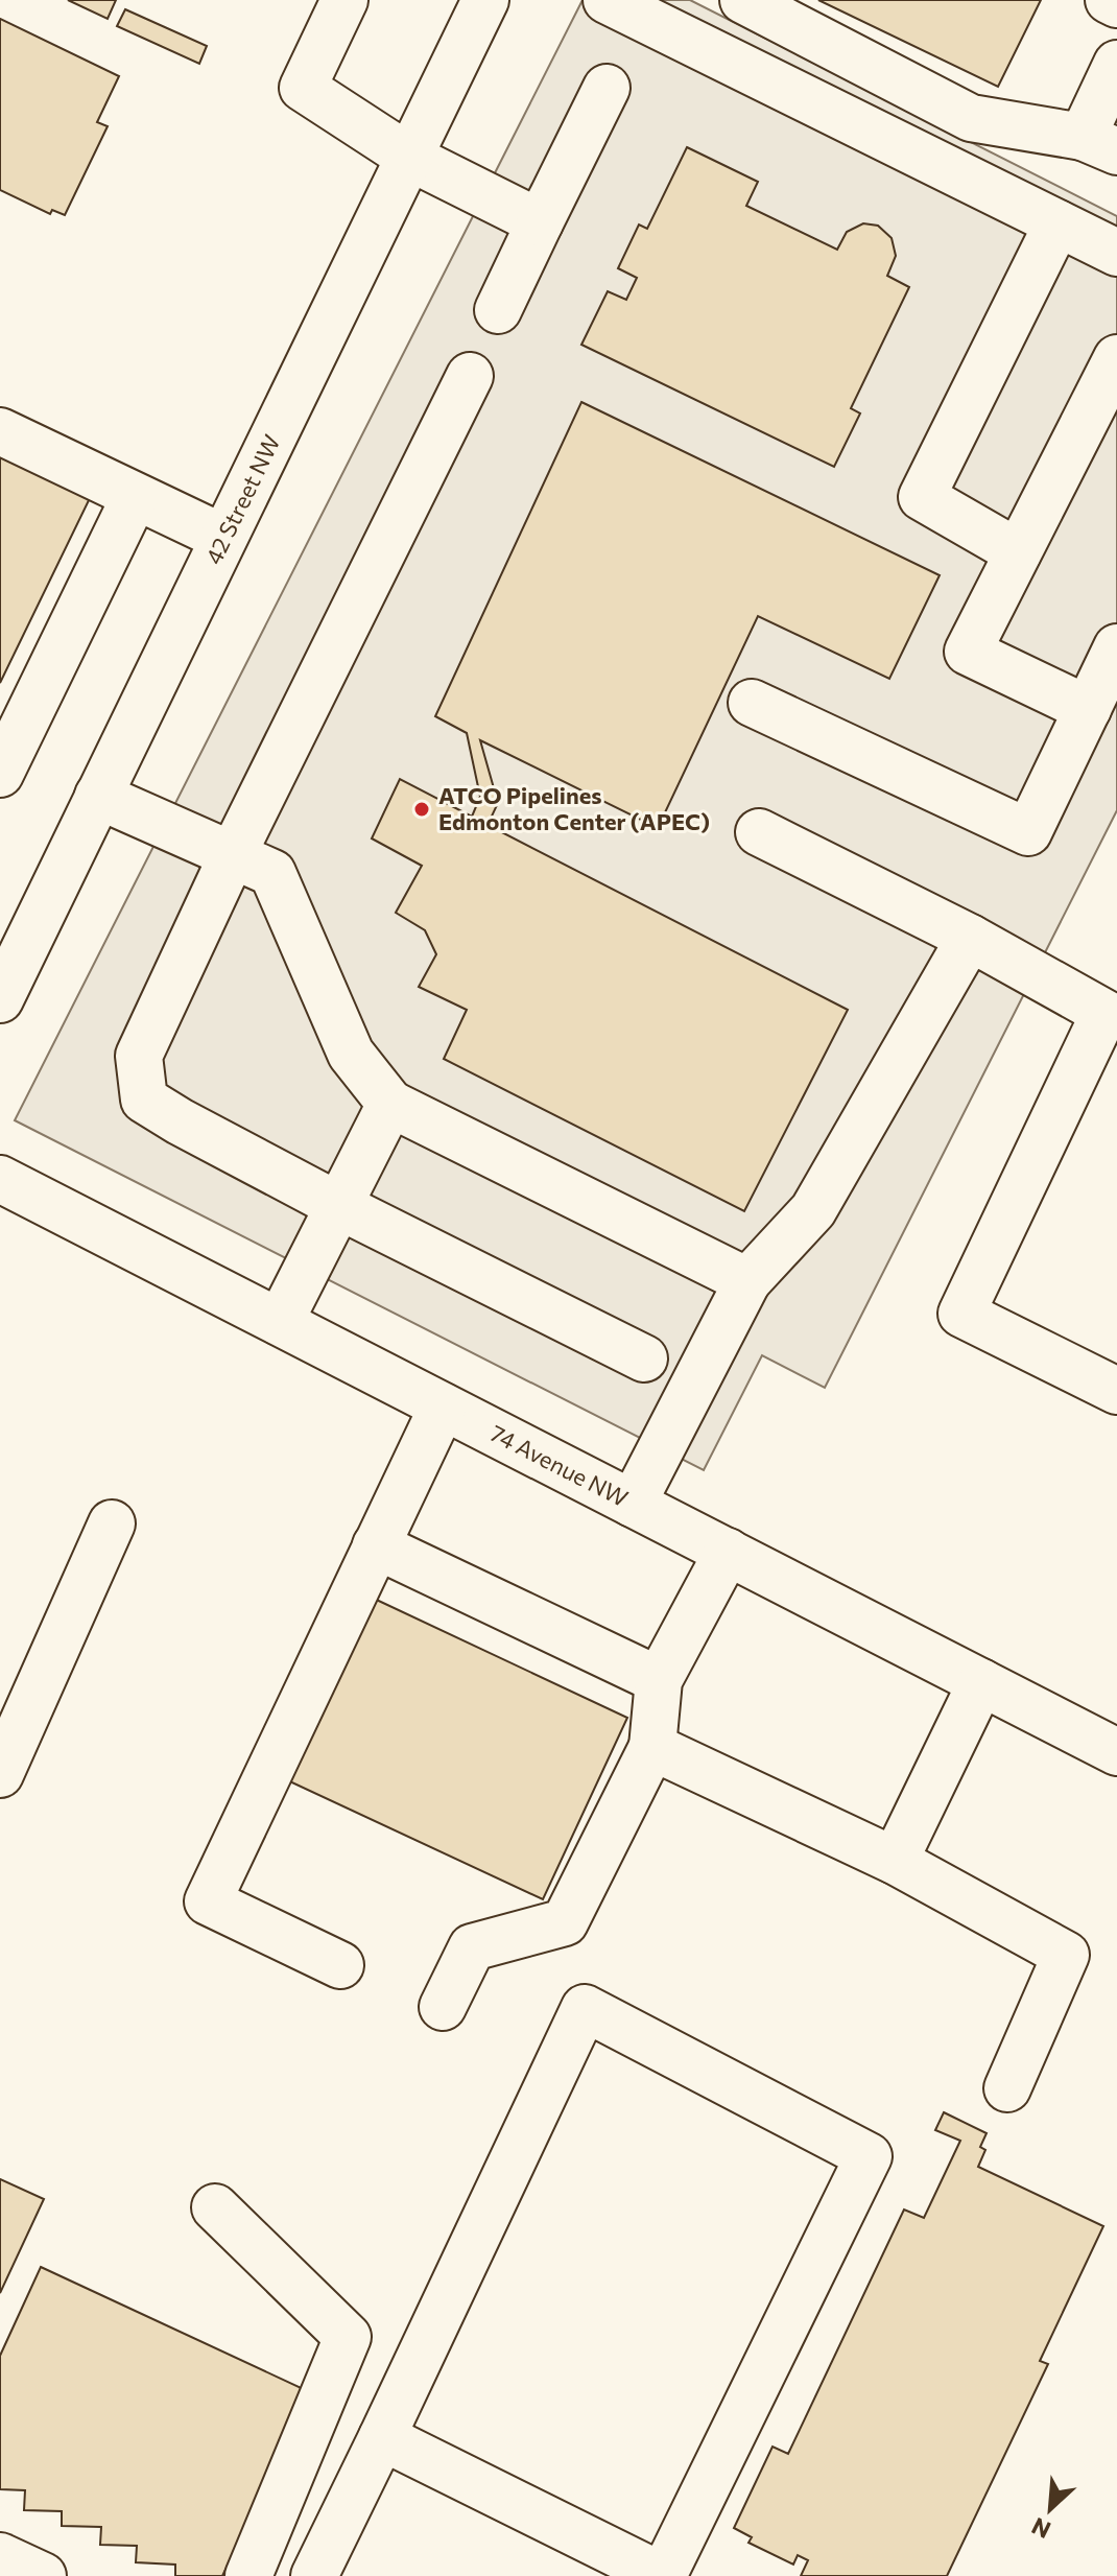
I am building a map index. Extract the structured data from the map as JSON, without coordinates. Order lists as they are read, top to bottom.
{
  "streets": {
    "street": ["42 Street NW", "74 Avenue NW"]
  },
  "places": ["ATCO Pipelines Edmonton Center (APEC)"],
  "north": "bottom left"
}
